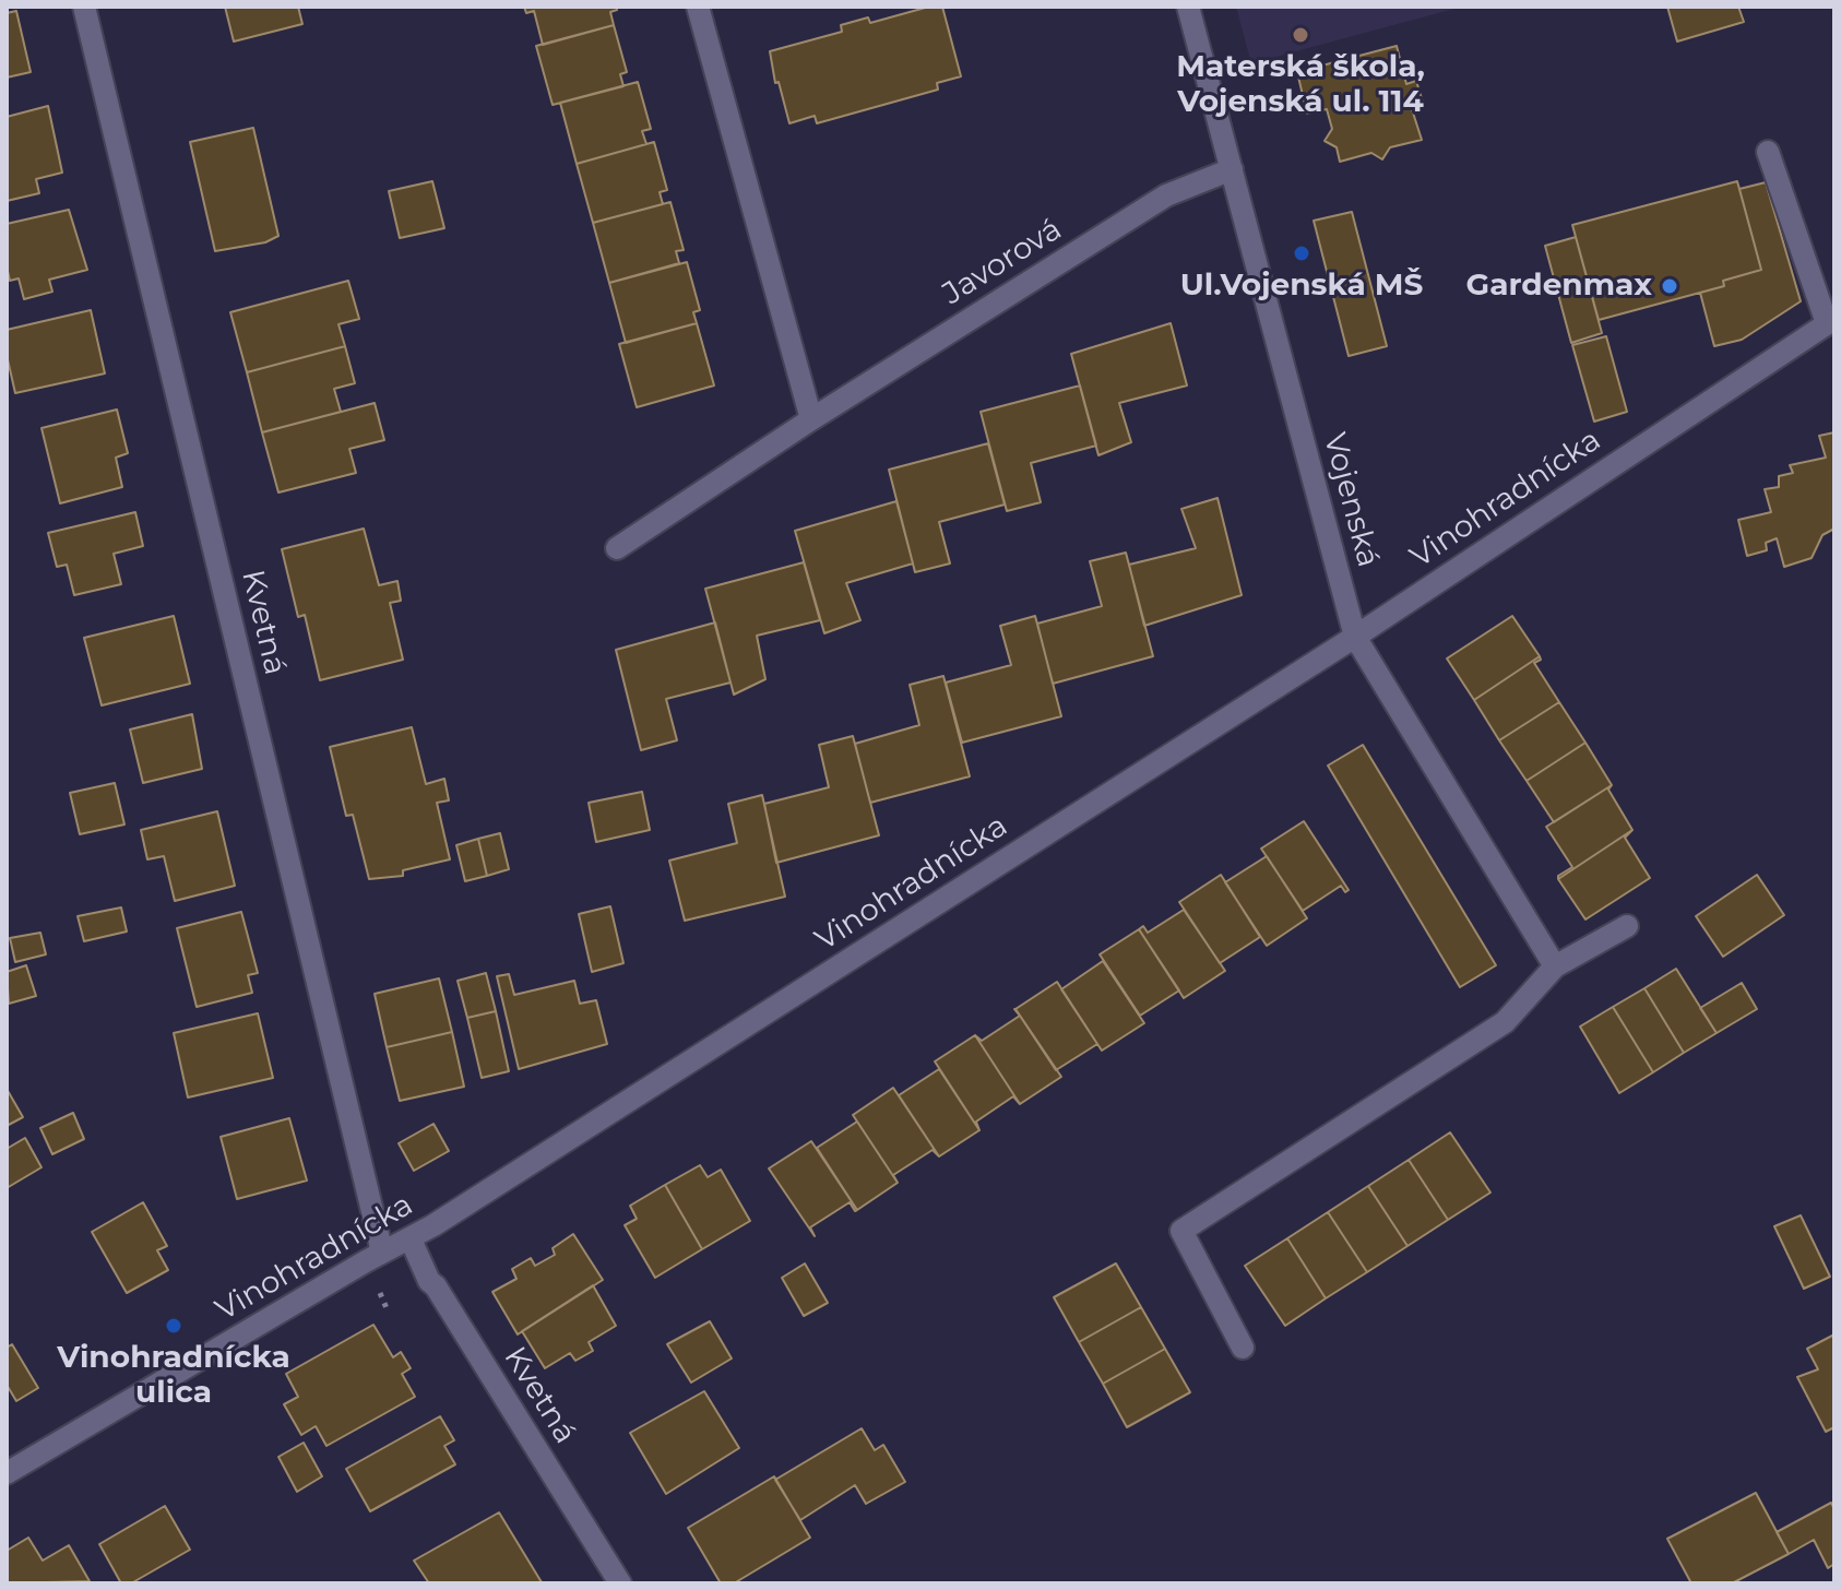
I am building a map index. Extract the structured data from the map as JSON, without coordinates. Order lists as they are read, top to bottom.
{
  "streets": {
    "street": [
      "Javorová",
      "Vinohradnícka",
      "Vojenská",
      "Kvetná"
    ]
  },
  "crossings": [
    ["Javorová", "Vojenská"],
    ["Vinohradnícka", "Vojenská"],
    ["Vinohradnícka", "Kvetná"]
  ],
  "places": [
    "Materská škola, Vojenská ul. 114",
    "Ul.Vojenská MŠ",
    "Gardenmax",
    "Vinohradnícka ulica"
  ]
}
